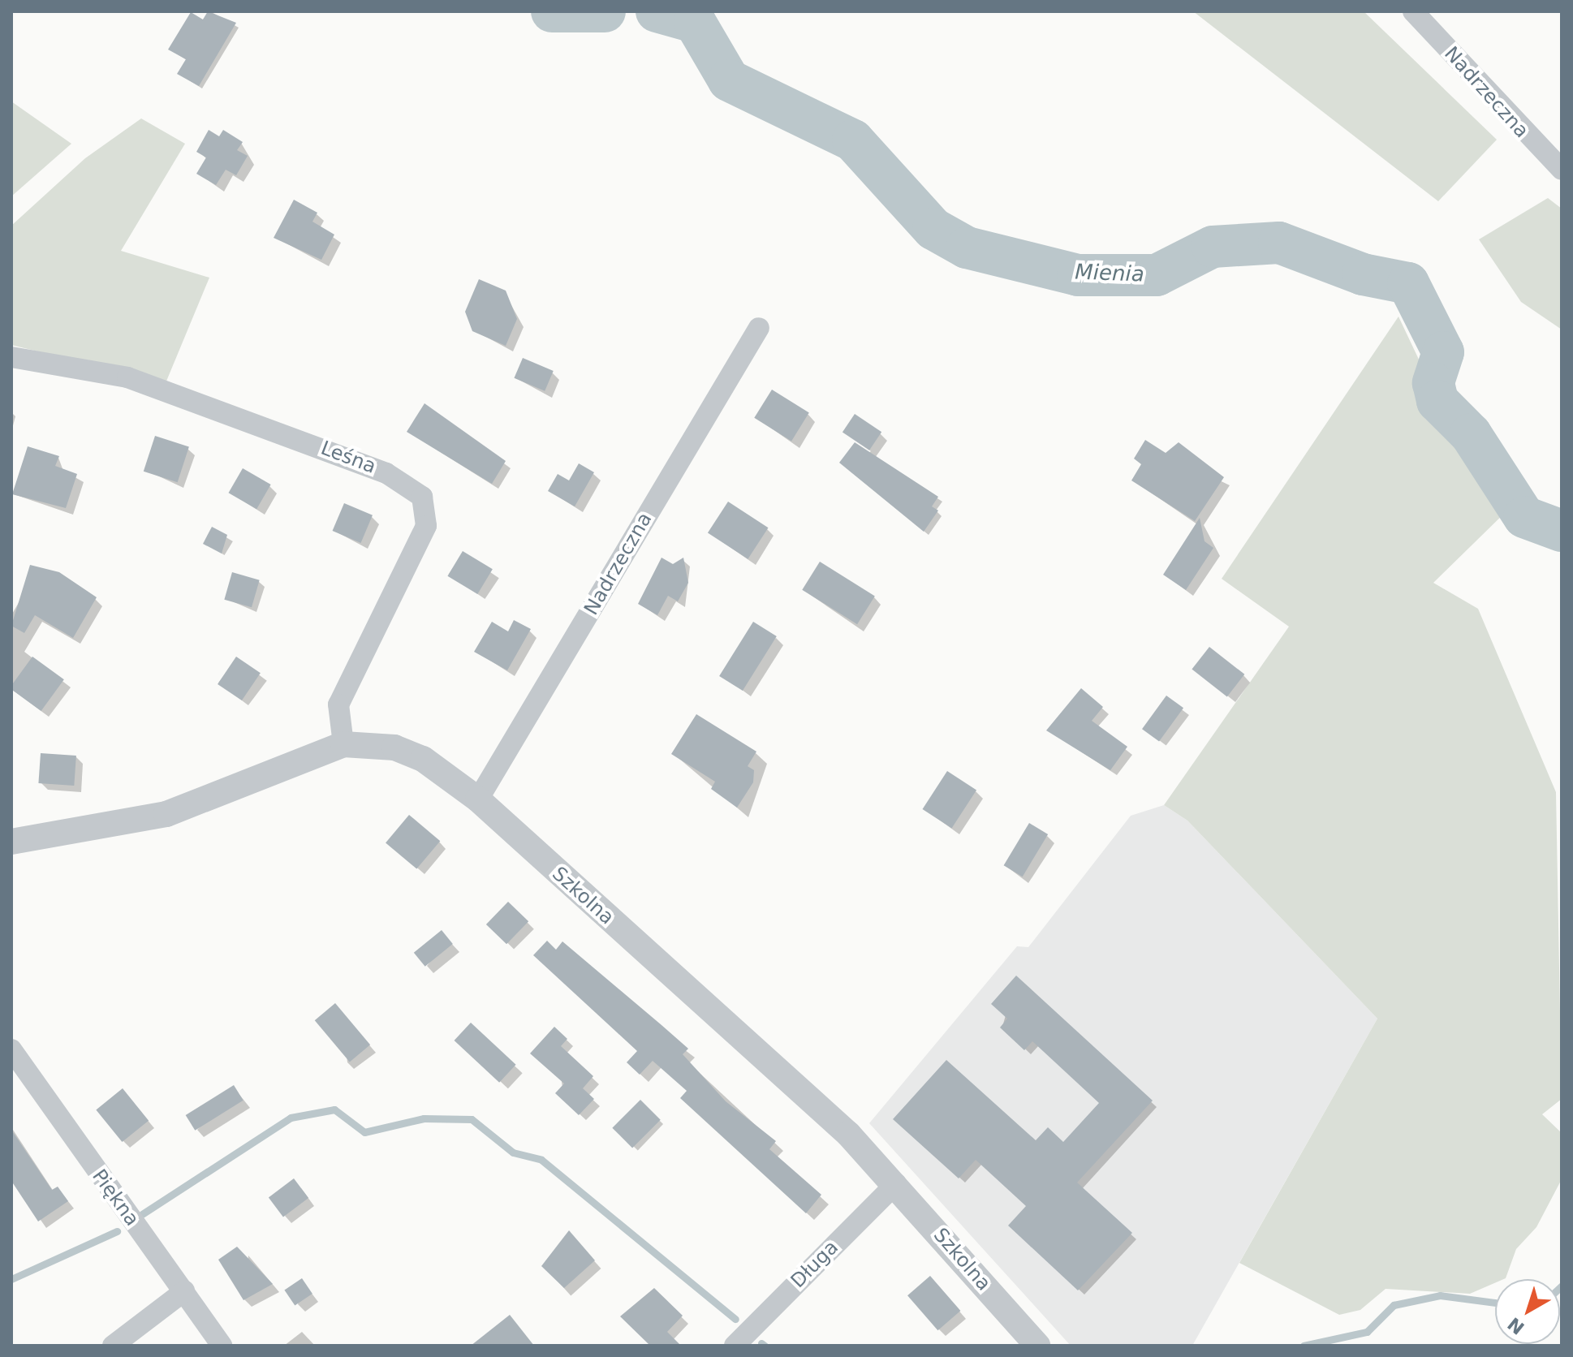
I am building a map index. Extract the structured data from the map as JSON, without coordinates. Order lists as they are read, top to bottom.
{
  "streets": {
    "street": [
      "Nadrzeczna",
      "Leśna",
      "Szkolna",
      "Piękna",
      "Długa"
    ]
  },
  "crossings": [
    ["Nadrzeczna", "Szkolna"],
    ["Leśna", "Szkolna"],
    ["Szkolna", "Długa"]
  ],
  "water": ["Mienia"],
  "north": "bottom left"
}
